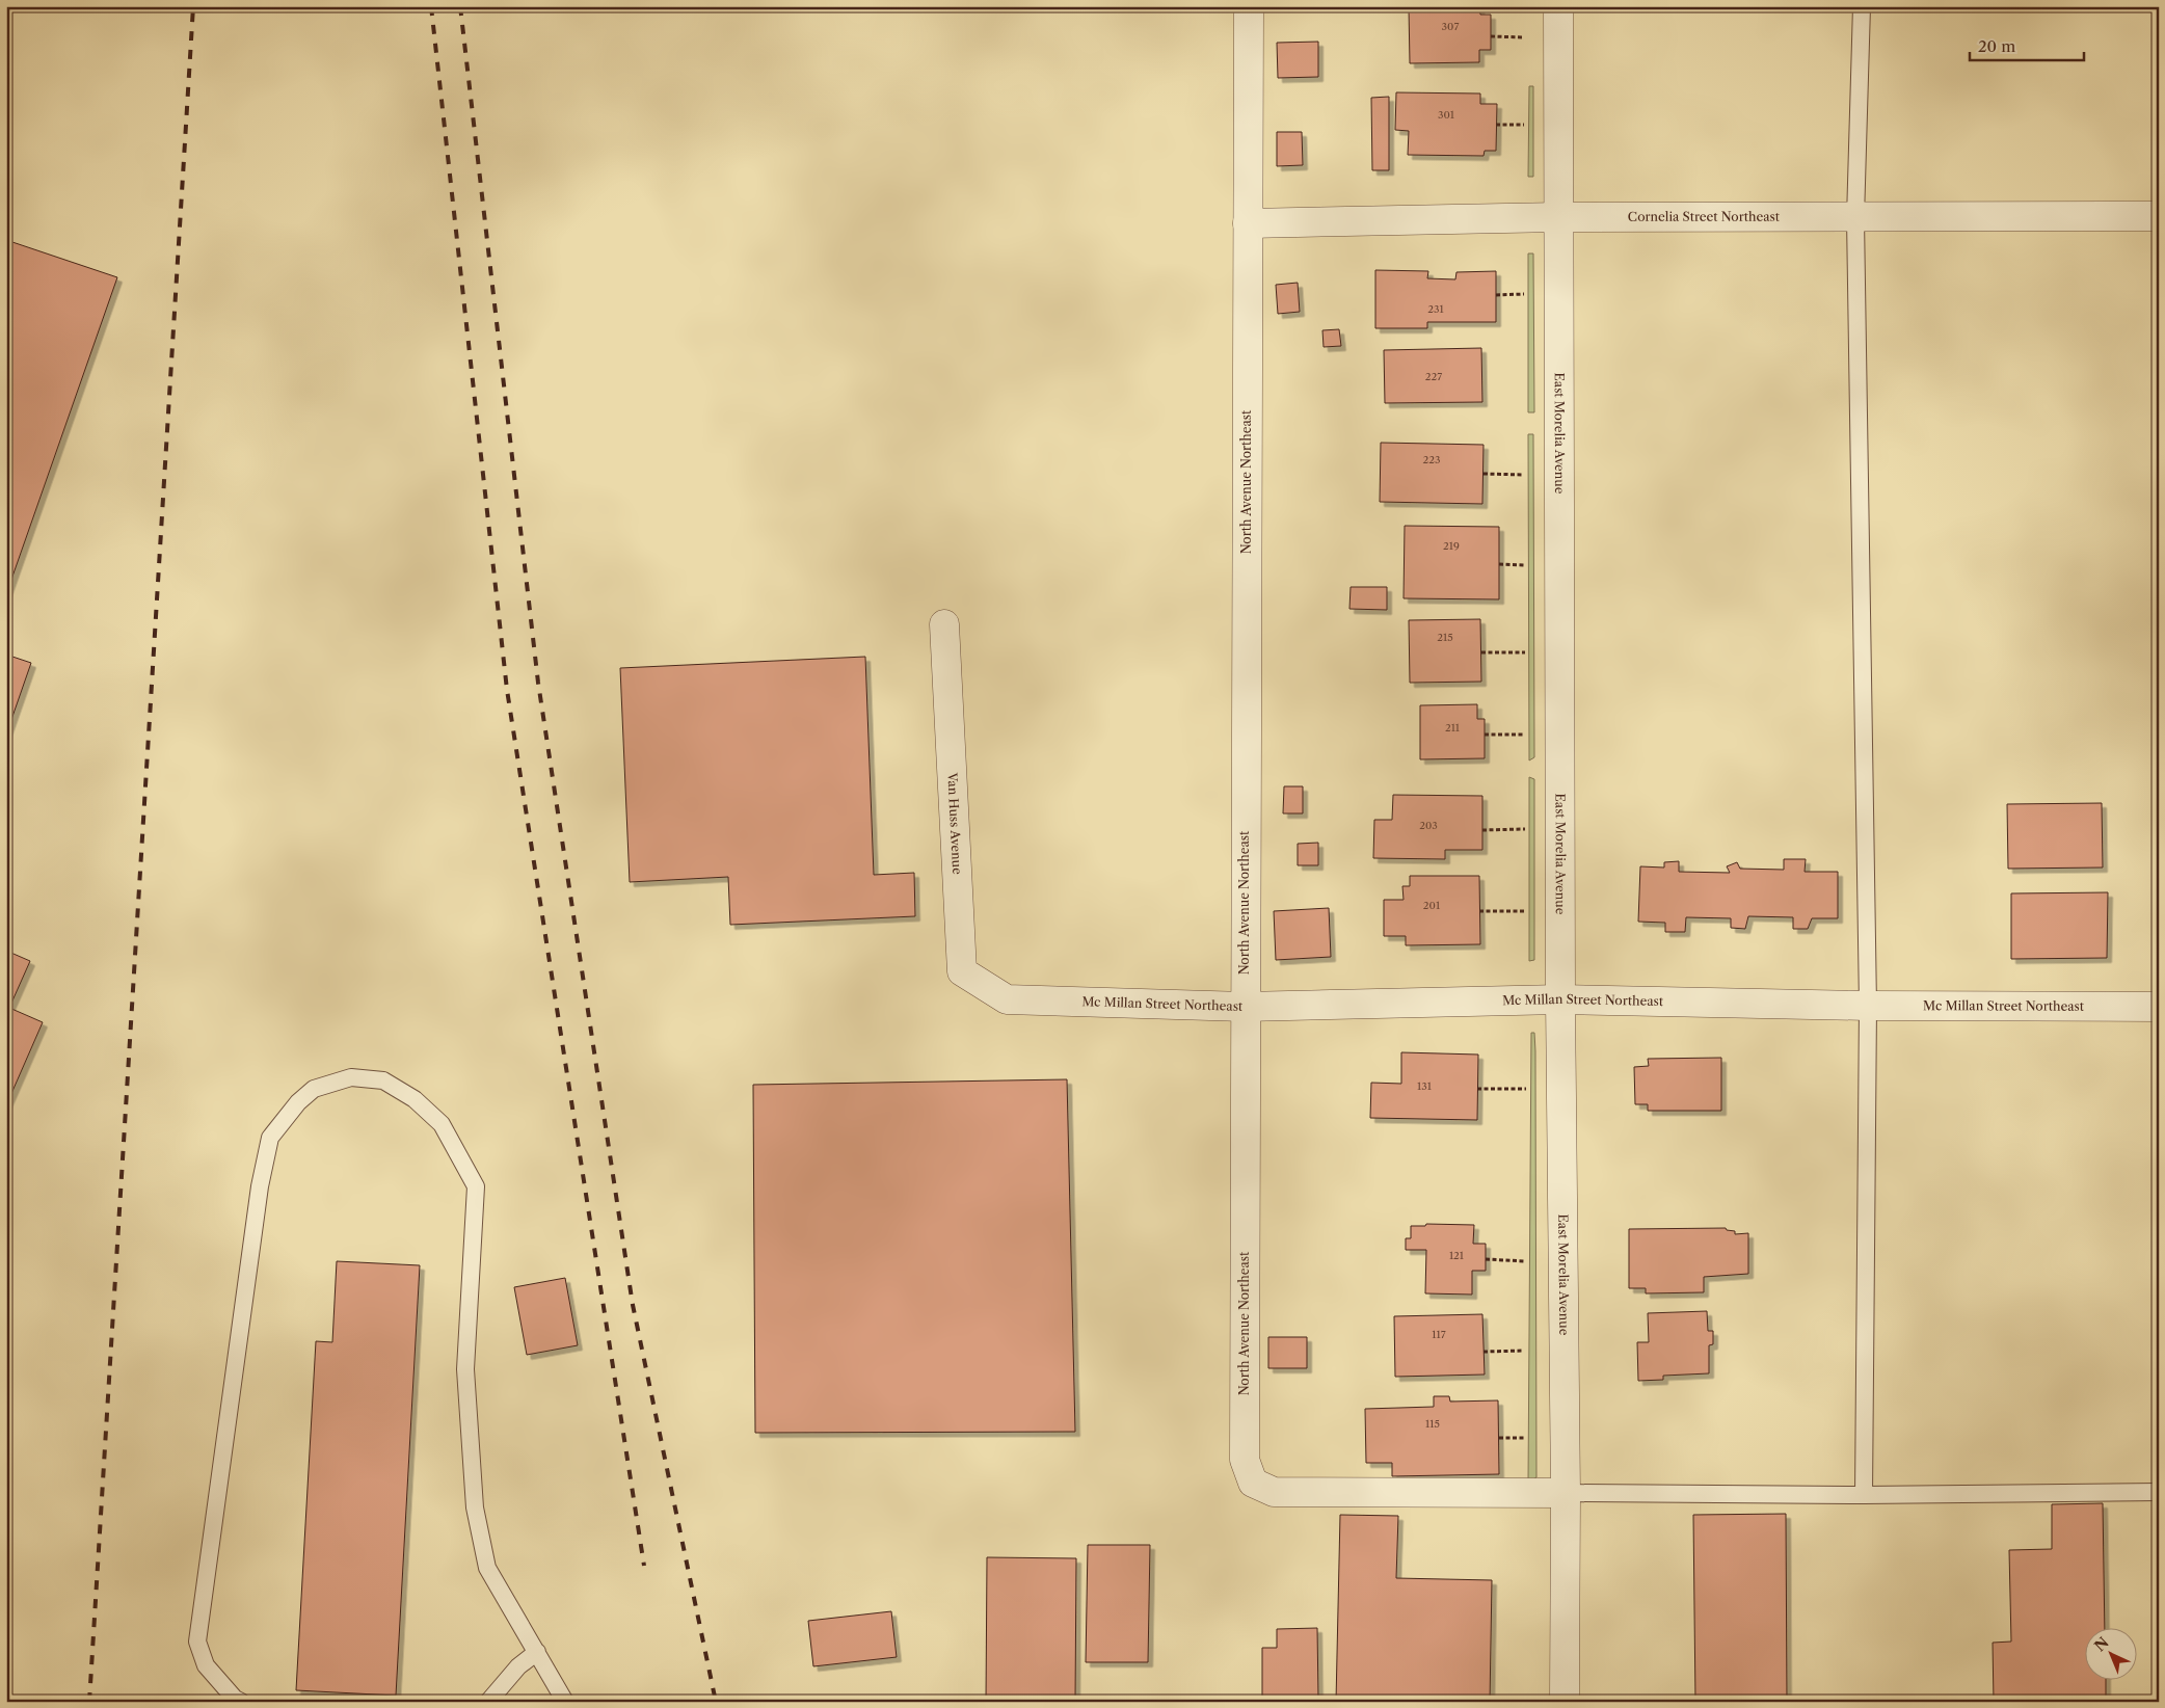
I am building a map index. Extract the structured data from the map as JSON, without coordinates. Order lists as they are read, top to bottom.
{
  "streets": {
    "street": [
      "Cornelia Street Northeast",
      "East Morelia Avenue",
      "North Avenue Northeast",
      "Van Huss Avenue",
      "Mc Millan Street Northeast"
    ]
  },
  "crossings": [
    ["Cornelia Street Northeast", "East Morelia Avenue"],
    ["Cornelia Street Northeast", "North Avenue Northeast"],
    ["East Morelia Avenue", "North Avenue Northeast"],
    ["East Morelia Avenue", "Mc Millan Street Northeast"],
    ["North Avenue Northeast", "Mc Millan Street Northeast"],
    ["Van Huss Avenue", "Mc Millan Street Northeast"]
  ],
  "house_numbers": [
    "307",
    "301",
    "231",
    "227",
    "223",
    "219",
    "215",
    "211",
    "203",
    "201",
    "131",
    "121",
    "117",
    "115"
  ],
  "scale_bar": "20 m",
  "north": "top left"
}
